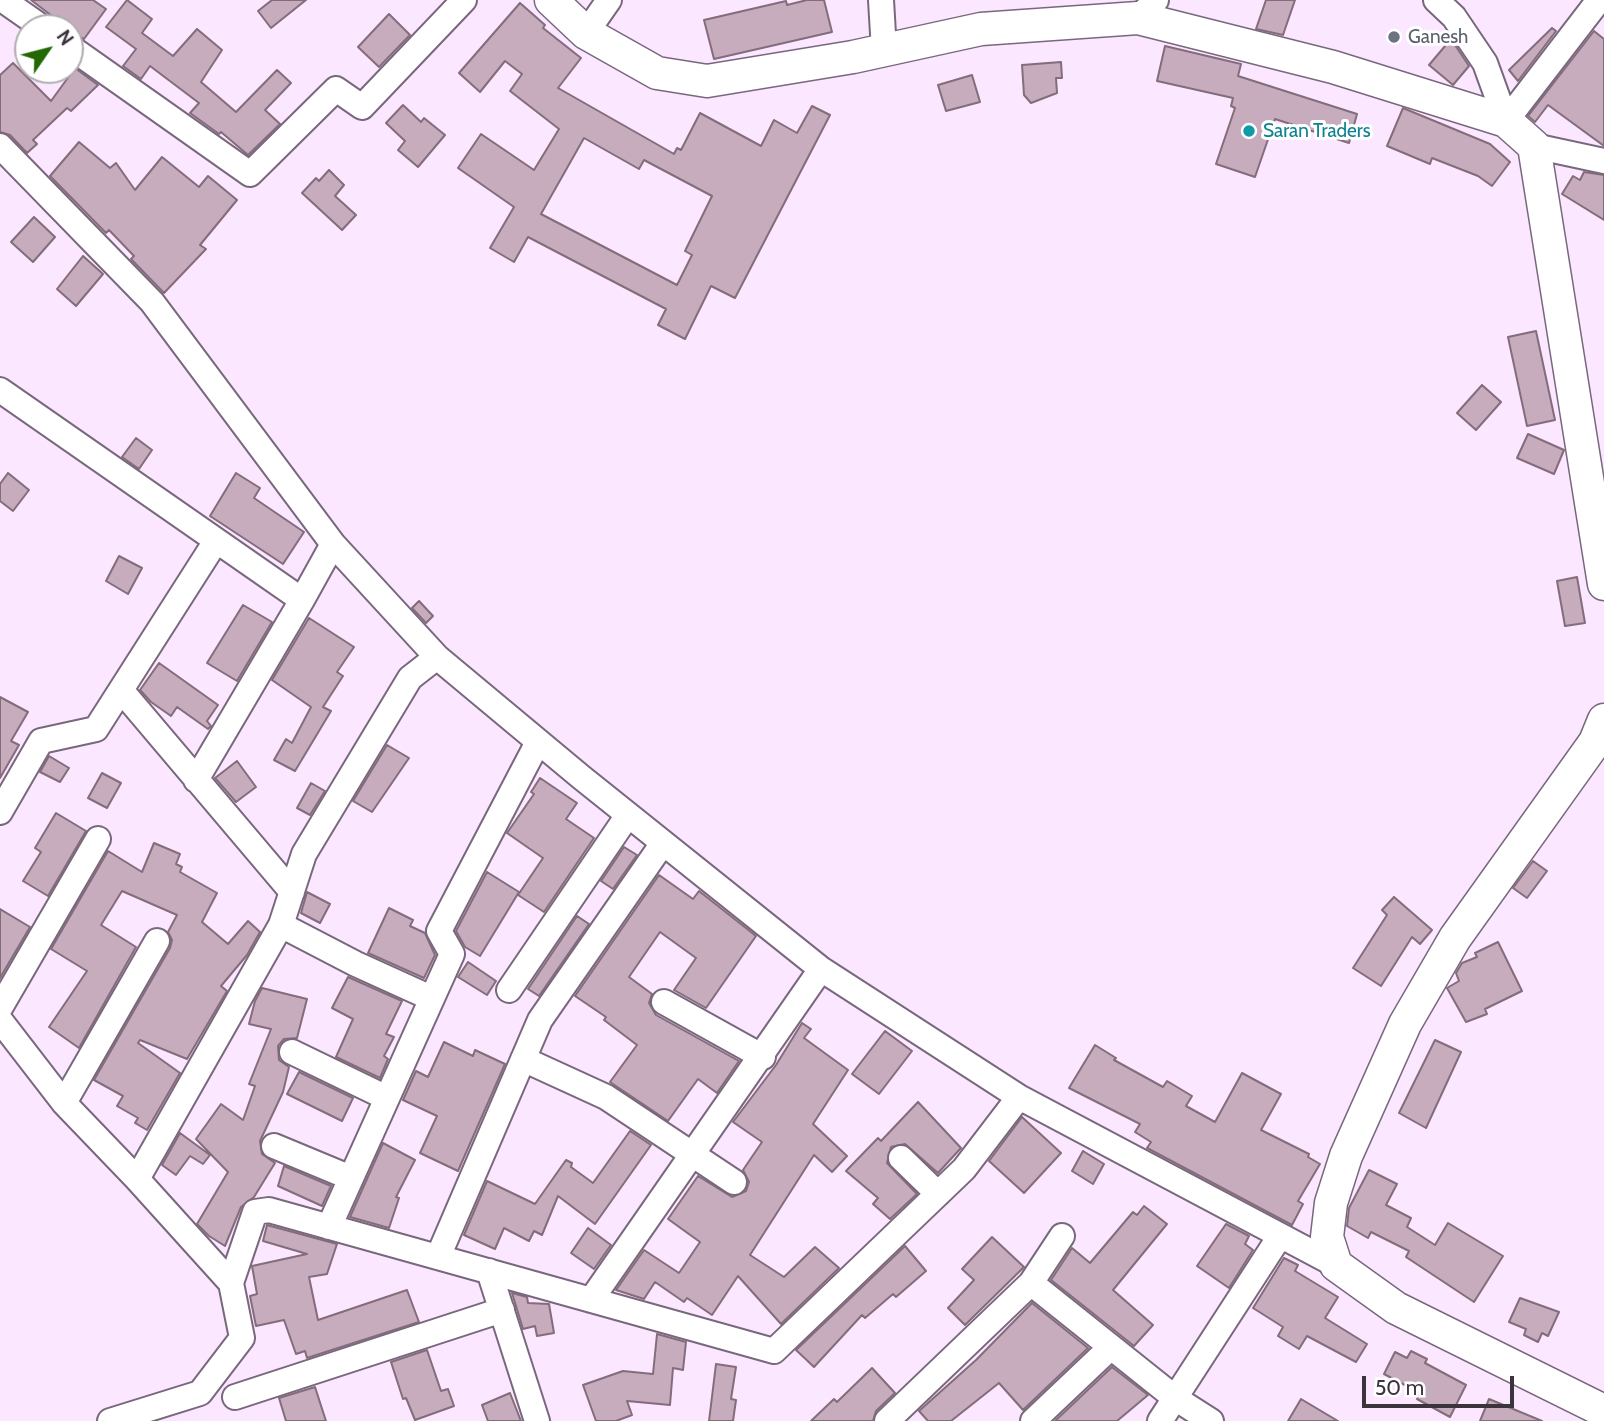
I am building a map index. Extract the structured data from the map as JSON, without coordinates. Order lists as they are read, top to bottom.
{
  "places": ["Ganesh", "Saran Traders"],
  "scale_bar": "50 m",
  "north": "top right"
}
